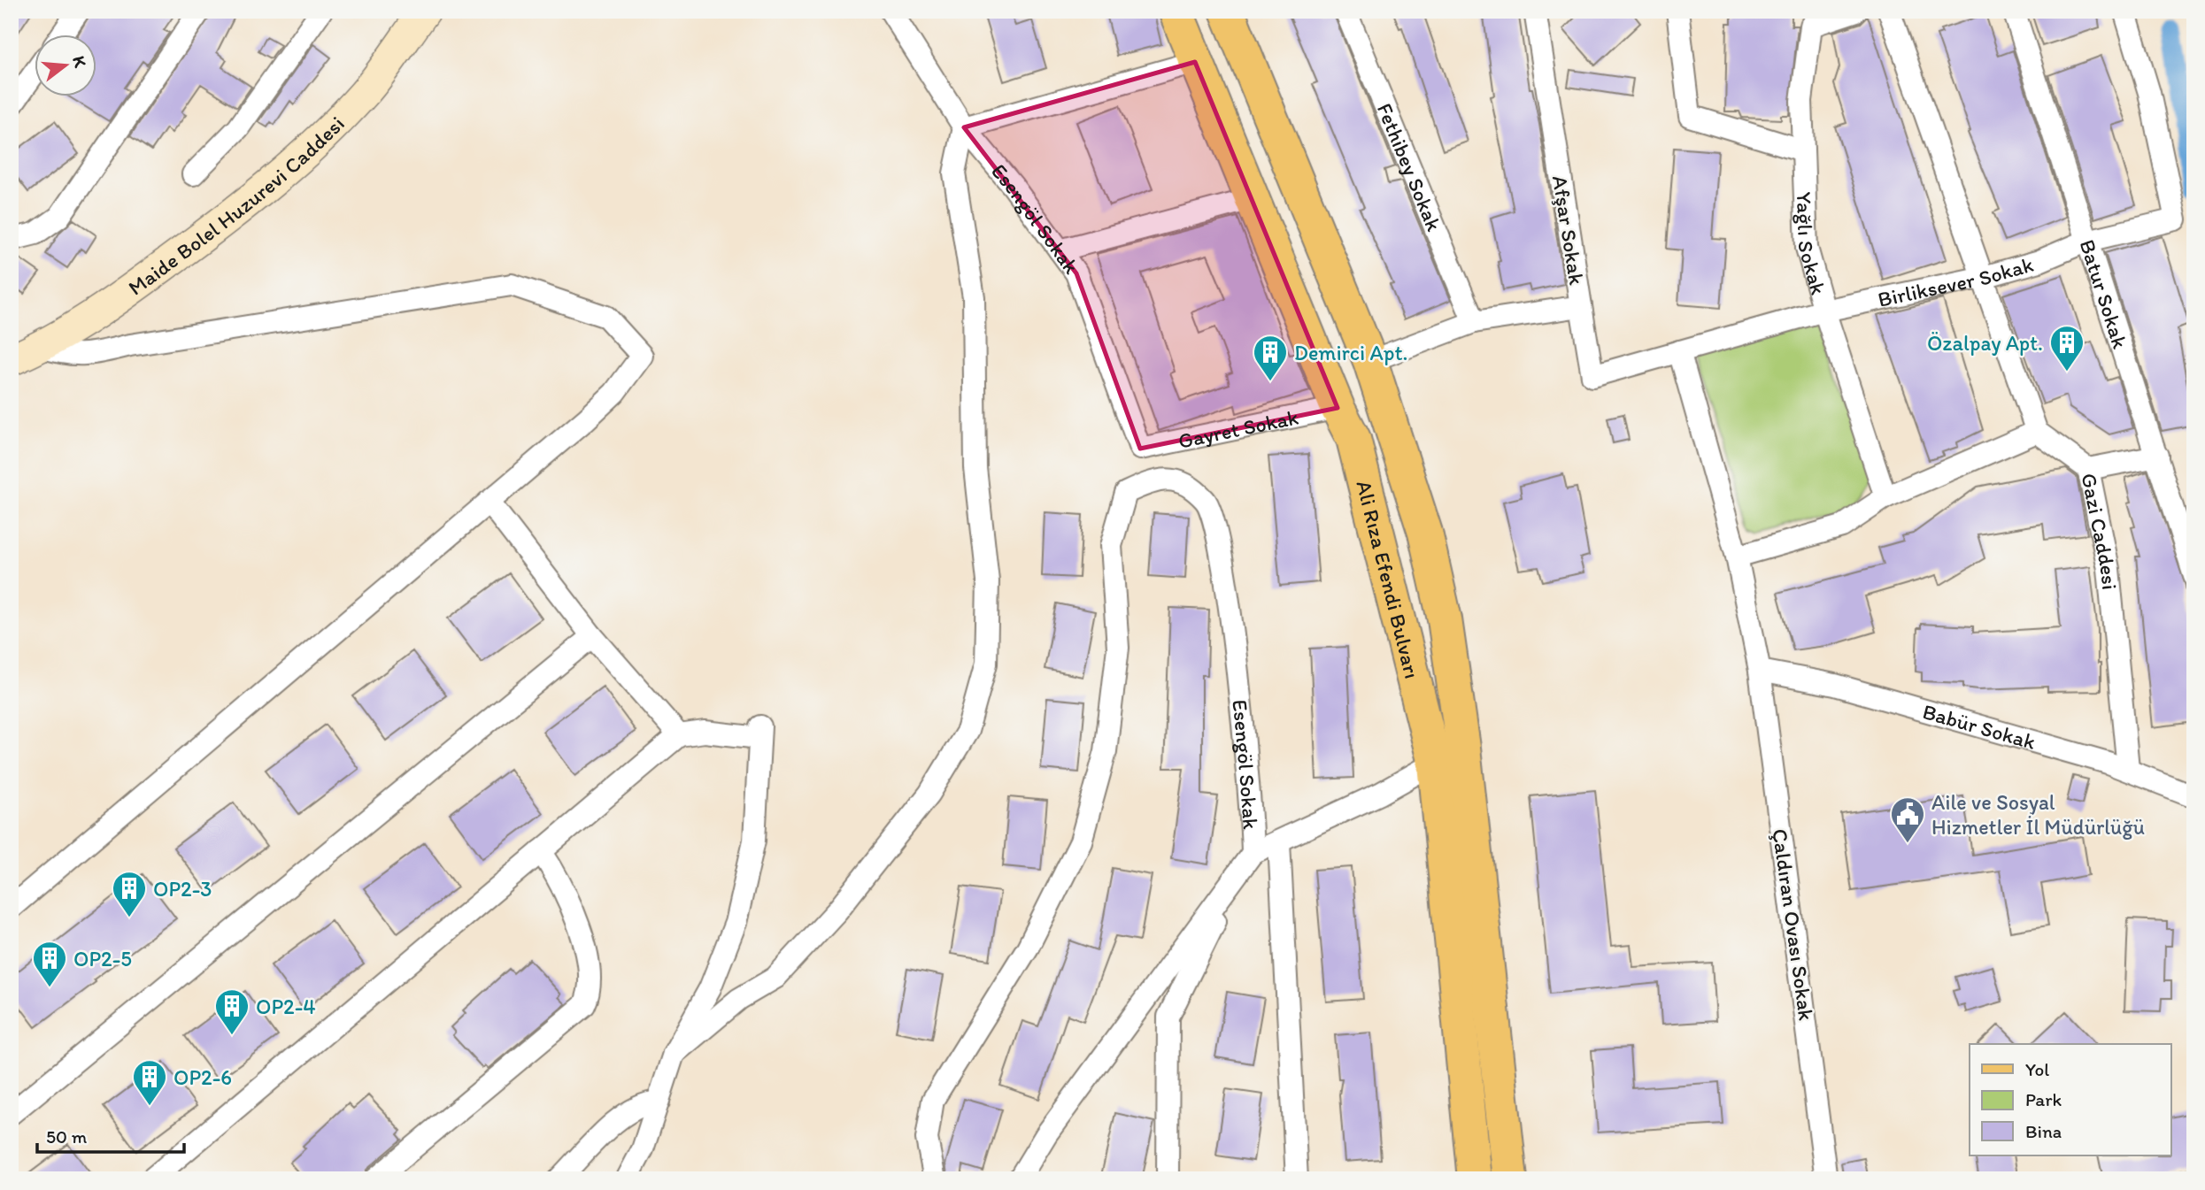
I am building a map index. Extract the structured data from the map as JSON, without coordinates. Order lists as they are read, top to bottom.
{
  "streets": {
    "main road": ["Maide Bolel Huzurevi Caddesi", "Ali Rıza Efendi Bulvarı"],
    "street": [
      "Fethibey Sokak",
      "Esengöl Sokak",
      "Afşar Sokak",
      "Yağlı Sokak",
      "Birliksever Sokak",
      "Batur Sokak",
      "Gayret Sokak",
      "Gazi Caddesi",
      "Babür Sokak",
      "Çaldıran Ovası Sokak"
    ]
  },
  "crossings": [
    ["Fethibey Sokak", "Afşar Sokak"],
    ["Esengöl Sokak", "Gayret Sokak"],
    ["Esengöl Sokak", "Ali Rıza Efendi Bulvarı"],
    ["Afşar Sokak", "Birliksever Sokak"],
    ["Afşar Sokak", "Ali Rıza Efendi Bulvarı"],
    ["Yağlı Sokak", "Birliksever Sokak"],
    ["Birliksever Sokak", "Batur Sokak"],
    ["Birliksever Sokak", "Çaldıran Ovası Sokak"],
    ["Gayret Sokak", "Ali Rıza Efendi Bulvarı"],
    ["Gazi Caddesi", "Babür Sokak"],
    ["Babür Sokak", "Çaldıran Ovası Sokak"]
  ],
  "places": {
    "building": [
      "Özalpay Apt.",
      "Demirci Apt.",
      "OP2-3",
      "OP2-5",
      "OP2-4",
      "OP2-6"
    ],
    "public building": ["Aile ve Sosyal Hizmetler İl Müdürlüğü"]
  },
  "legend": ["Yol", "Park", "Bina"],
  "scale_bar": "50 m",
  "north": "right"
}
